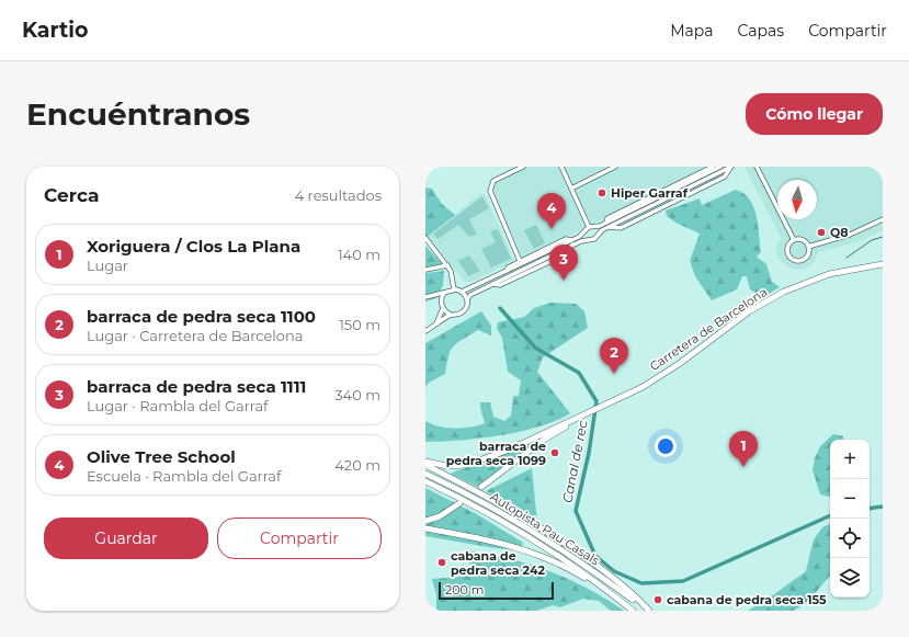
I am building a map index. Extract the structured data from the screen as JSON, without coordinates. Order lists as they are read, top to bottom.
{
  "streets": {
    "highway": ["Carretera de Barcelona", "Autopista Pau Casals"]
  },
  "water": ["Canal de rec"],
  "places": [
    "Hiper Garraf",
    "Q8",
    "barraca de pedra seca 1099",
    "cabana de pedra seca 242",
    "cabana de pedra seca 155"
  ],
  "scale_bar": "200 m",
  "north": "bottom",
  "page": {
    "header": "Kartio",
    "nav": ["Mapa", "Capas", "Compartir"],
    "buttons": [
      "Cómo llegar",
      ["Guardar", "Compartir"]
    ],
    "title": "Encuéntranos",
    "heading": ["Cerca", "4 resultados"],
    "pins": [
      "4",
      "3",
      "2",
      "1"
    ],
    "list": [
      {
        "mark": "1",
        "name": "Xoriguera / Clos La Plana",
        "note": "Lugar",
        "value": "140 m"
      },
      {
        "mark": "2",
        "name": "barraca de pedra seca 1100",
        "note": "Lugar · Carretera de Barcelona",
        "value": "150 m"
      },
      {
        "mark": "3",
        "name": "barraca de pedra seca 1111",
        "note": "Lugar · Rambla del Garraf",
        "value": "340 m"
      },
      {
        "mark": "4",
        "name": "Olive Tree School",
        "note": "Escuela · Rambla del Garraf",
        "value": "420 m"
      }
    ],
    "map_buttons": ["+", "−"],
    "scale": "200 m"
  }
}
